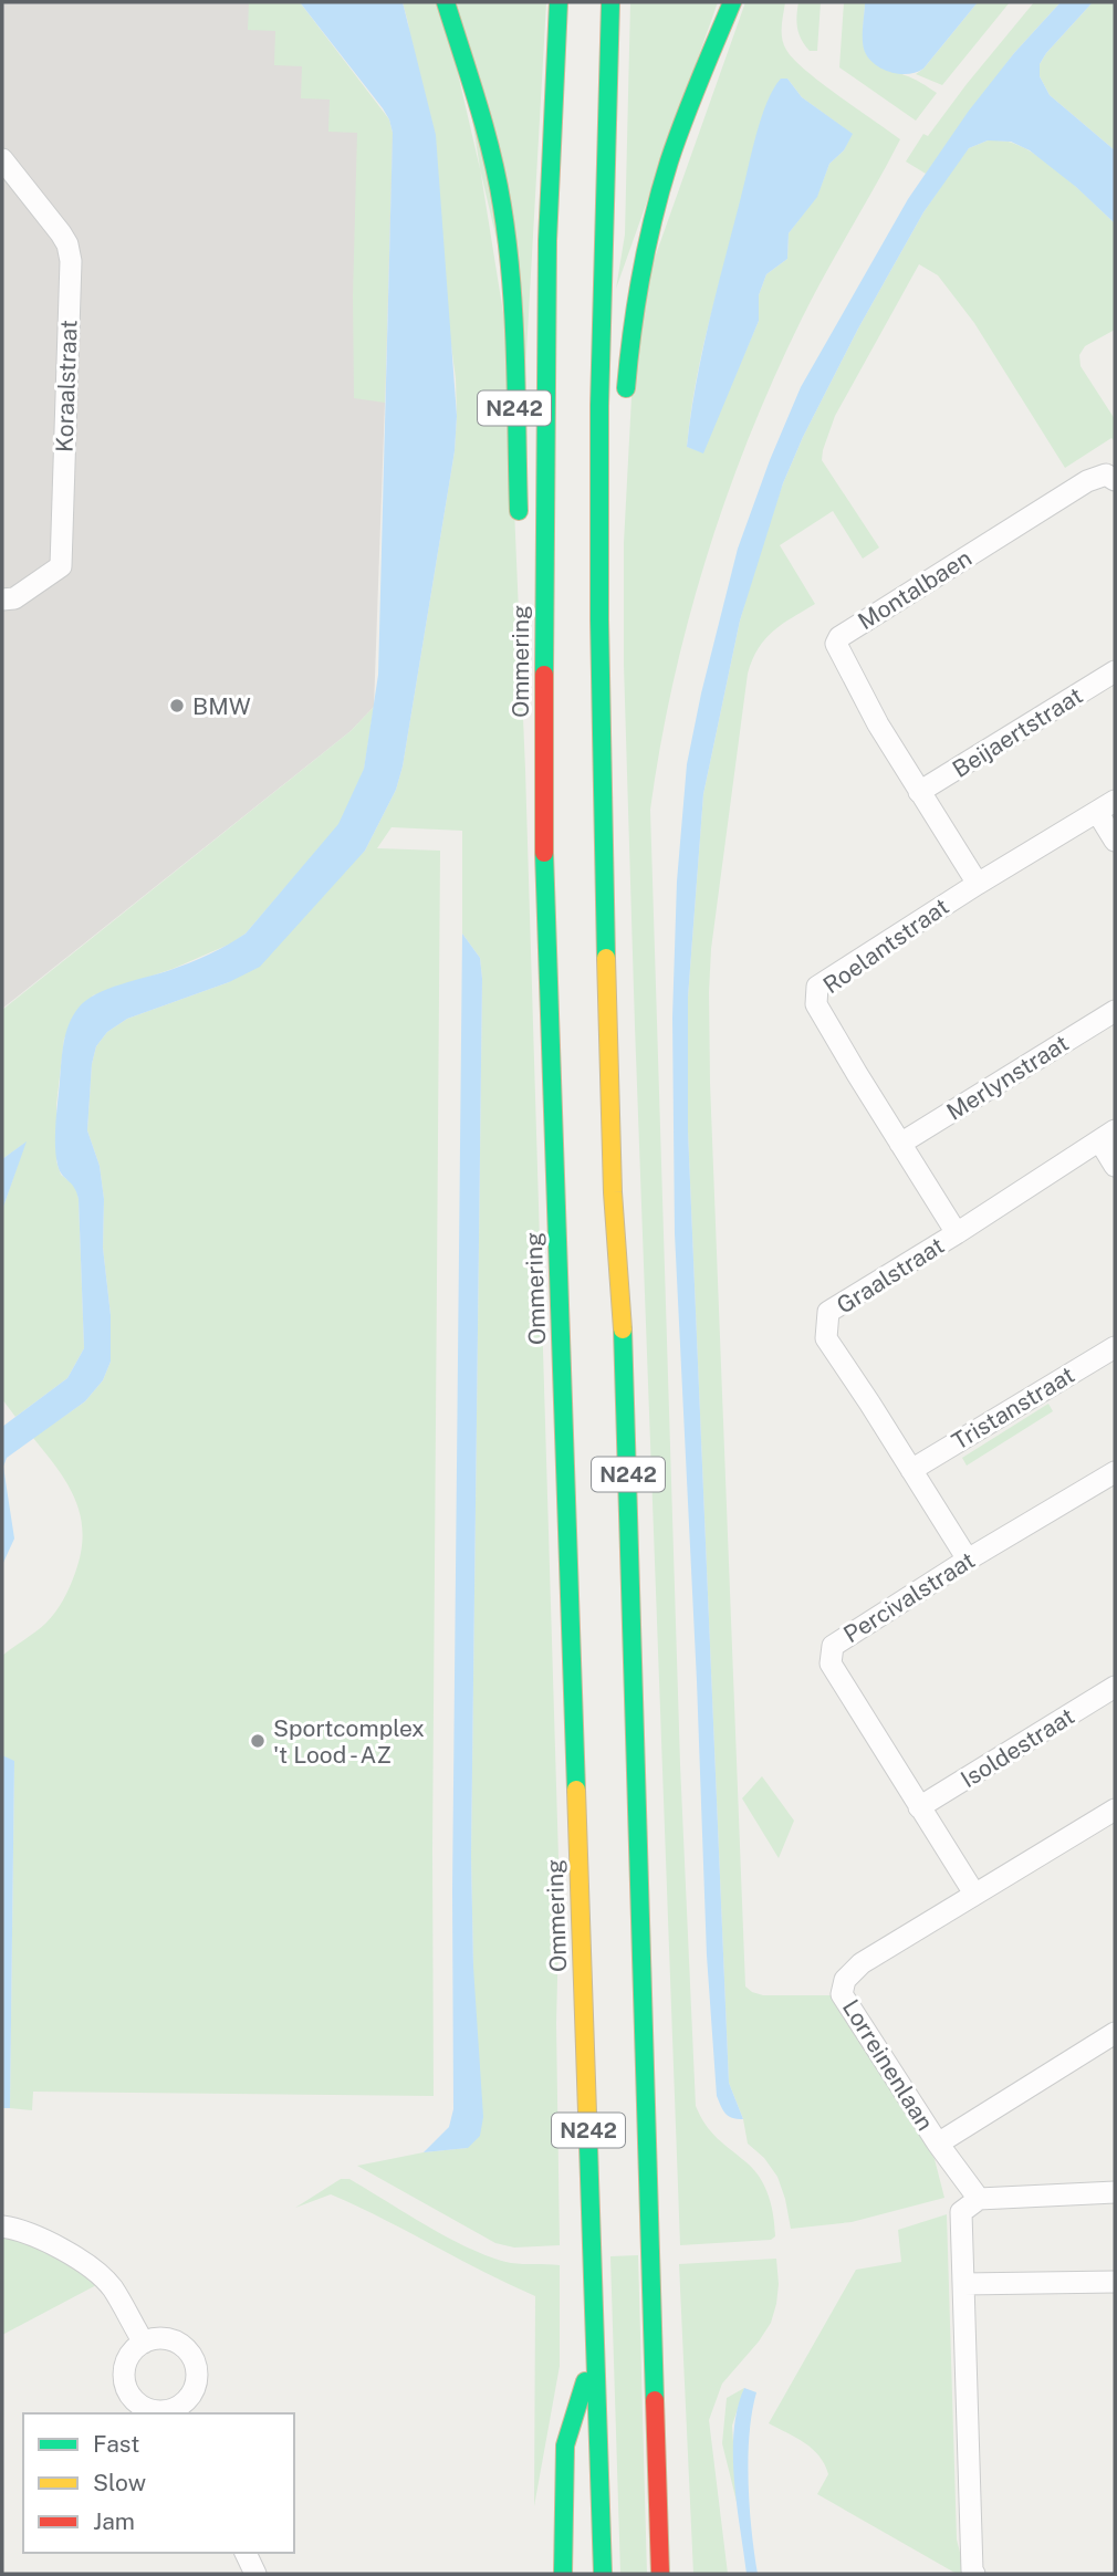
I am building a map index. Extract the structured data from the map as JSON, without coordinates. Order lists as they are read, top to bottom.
{
  "streets": {
    "highway": ["N242", "Ommering"],
    "street": [
      "Koraalstraat",
      "Montalbaen",
      "Beijaertstraat",
      "Roelantstraat",
      "Merlynstraat",
      "Graalstraat",
      "Tristanstraat",
      "Percivalstraat",
      "Isoldestraat",
      "Lorreinenlaan"
    ]
  },
  "crossings": [
    ["N242", "Ommering"],
    ["Montalbaen", "Beijaertstraat"],
    ["Montalbaen", "Roelantstraat"],
    ["Roelantstraat", "Merlynstraat"],
    ["Roelantstraat", "Graalstraat"],
    ["Graalstraat", "Tristanstraat"],
    ["Graalstraat", "Percivalstraat"],
    ["Percivalstraat", "Isoldestraat"],
    ["Percivalstraat", "Lorreinenlaan"]
  ],
  "places": ["BMW", "Sportcomplex 't Lood - AZ"],
  "legend": ["Fast", "Slow", "Jam"]
}
